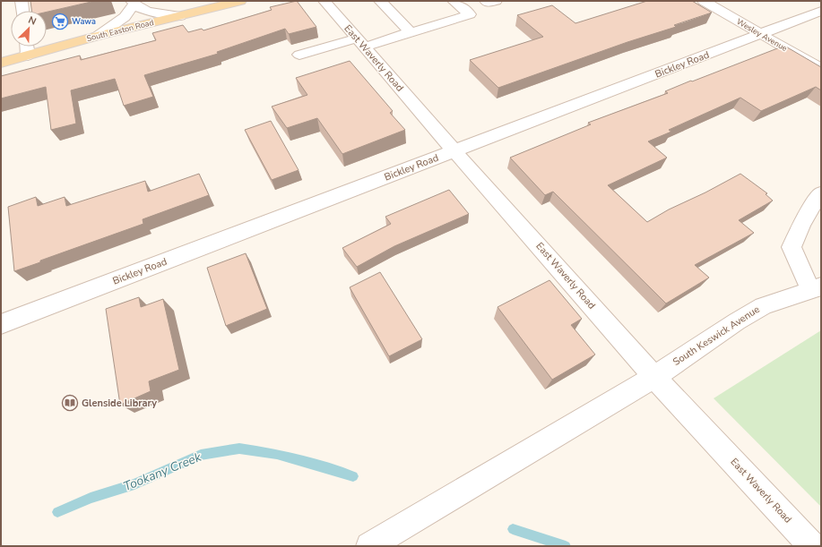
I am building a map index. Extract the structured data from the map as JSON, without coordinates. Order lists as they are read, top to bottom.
{
  "streets": {
    "main road": ["South Easton Road"],
    "street": [
      "Wesley Avenue",
      "East Waverly Road",
      "Bickley Road",
      "South Keswick Avenue"
    ]
  },
  "crossings": [
    ["Wesley Avenue", "Bickley Road"],
    ["East Waverly Road", "Bickley Road"],
    ["East Waverly Road", "South Keswick Avenue"]
  ],
  "water": ["Tookany Creek"],
  "places": {
    "supermarket": ["Wawa"],
    "library": ["Glenside Library"]
  },
  "north": "top right"
}
